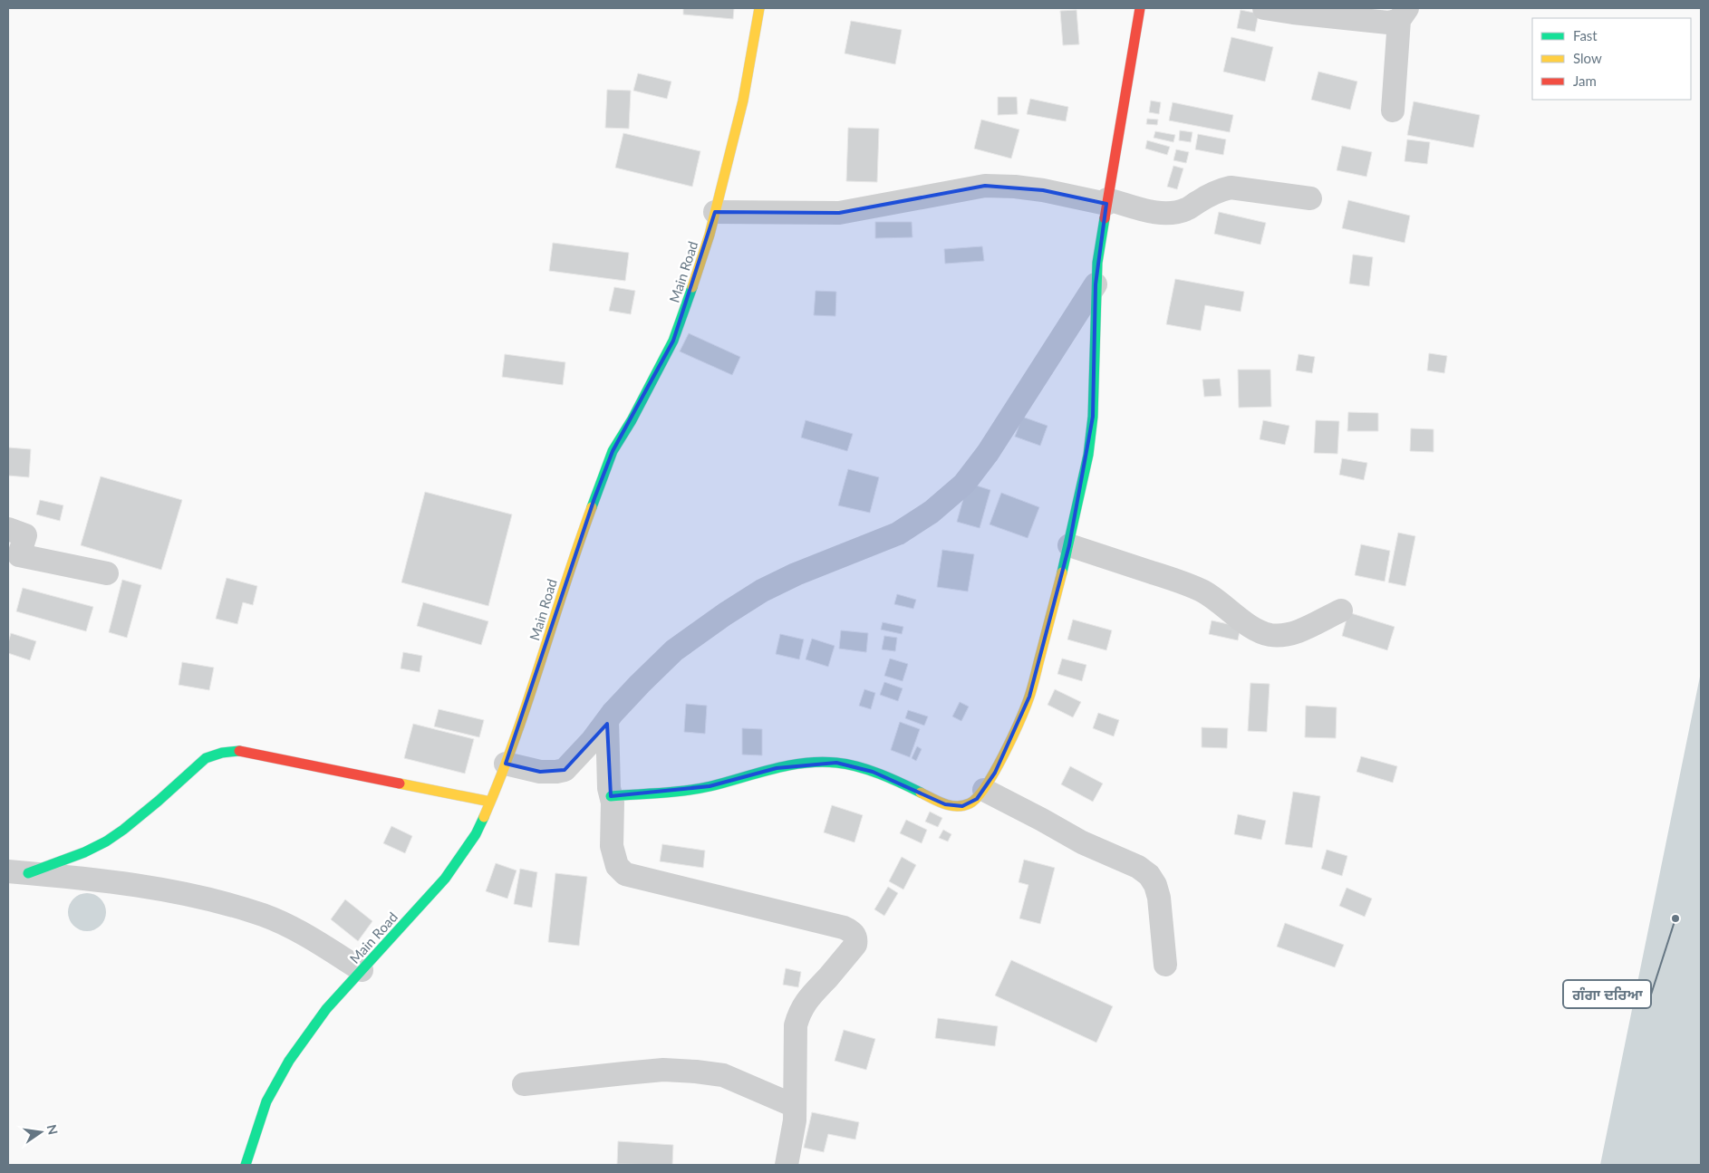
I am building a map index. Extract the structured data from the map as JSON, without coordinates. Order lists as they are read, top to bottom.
{
  "streets": {
    "street": ["Main Road"]
  },
  "places": ["ਗੰਗਾ ਦਰਿਆ"],
  "legend": ["Fast", "Slow", "Jam"],
  "north": "right"
}
